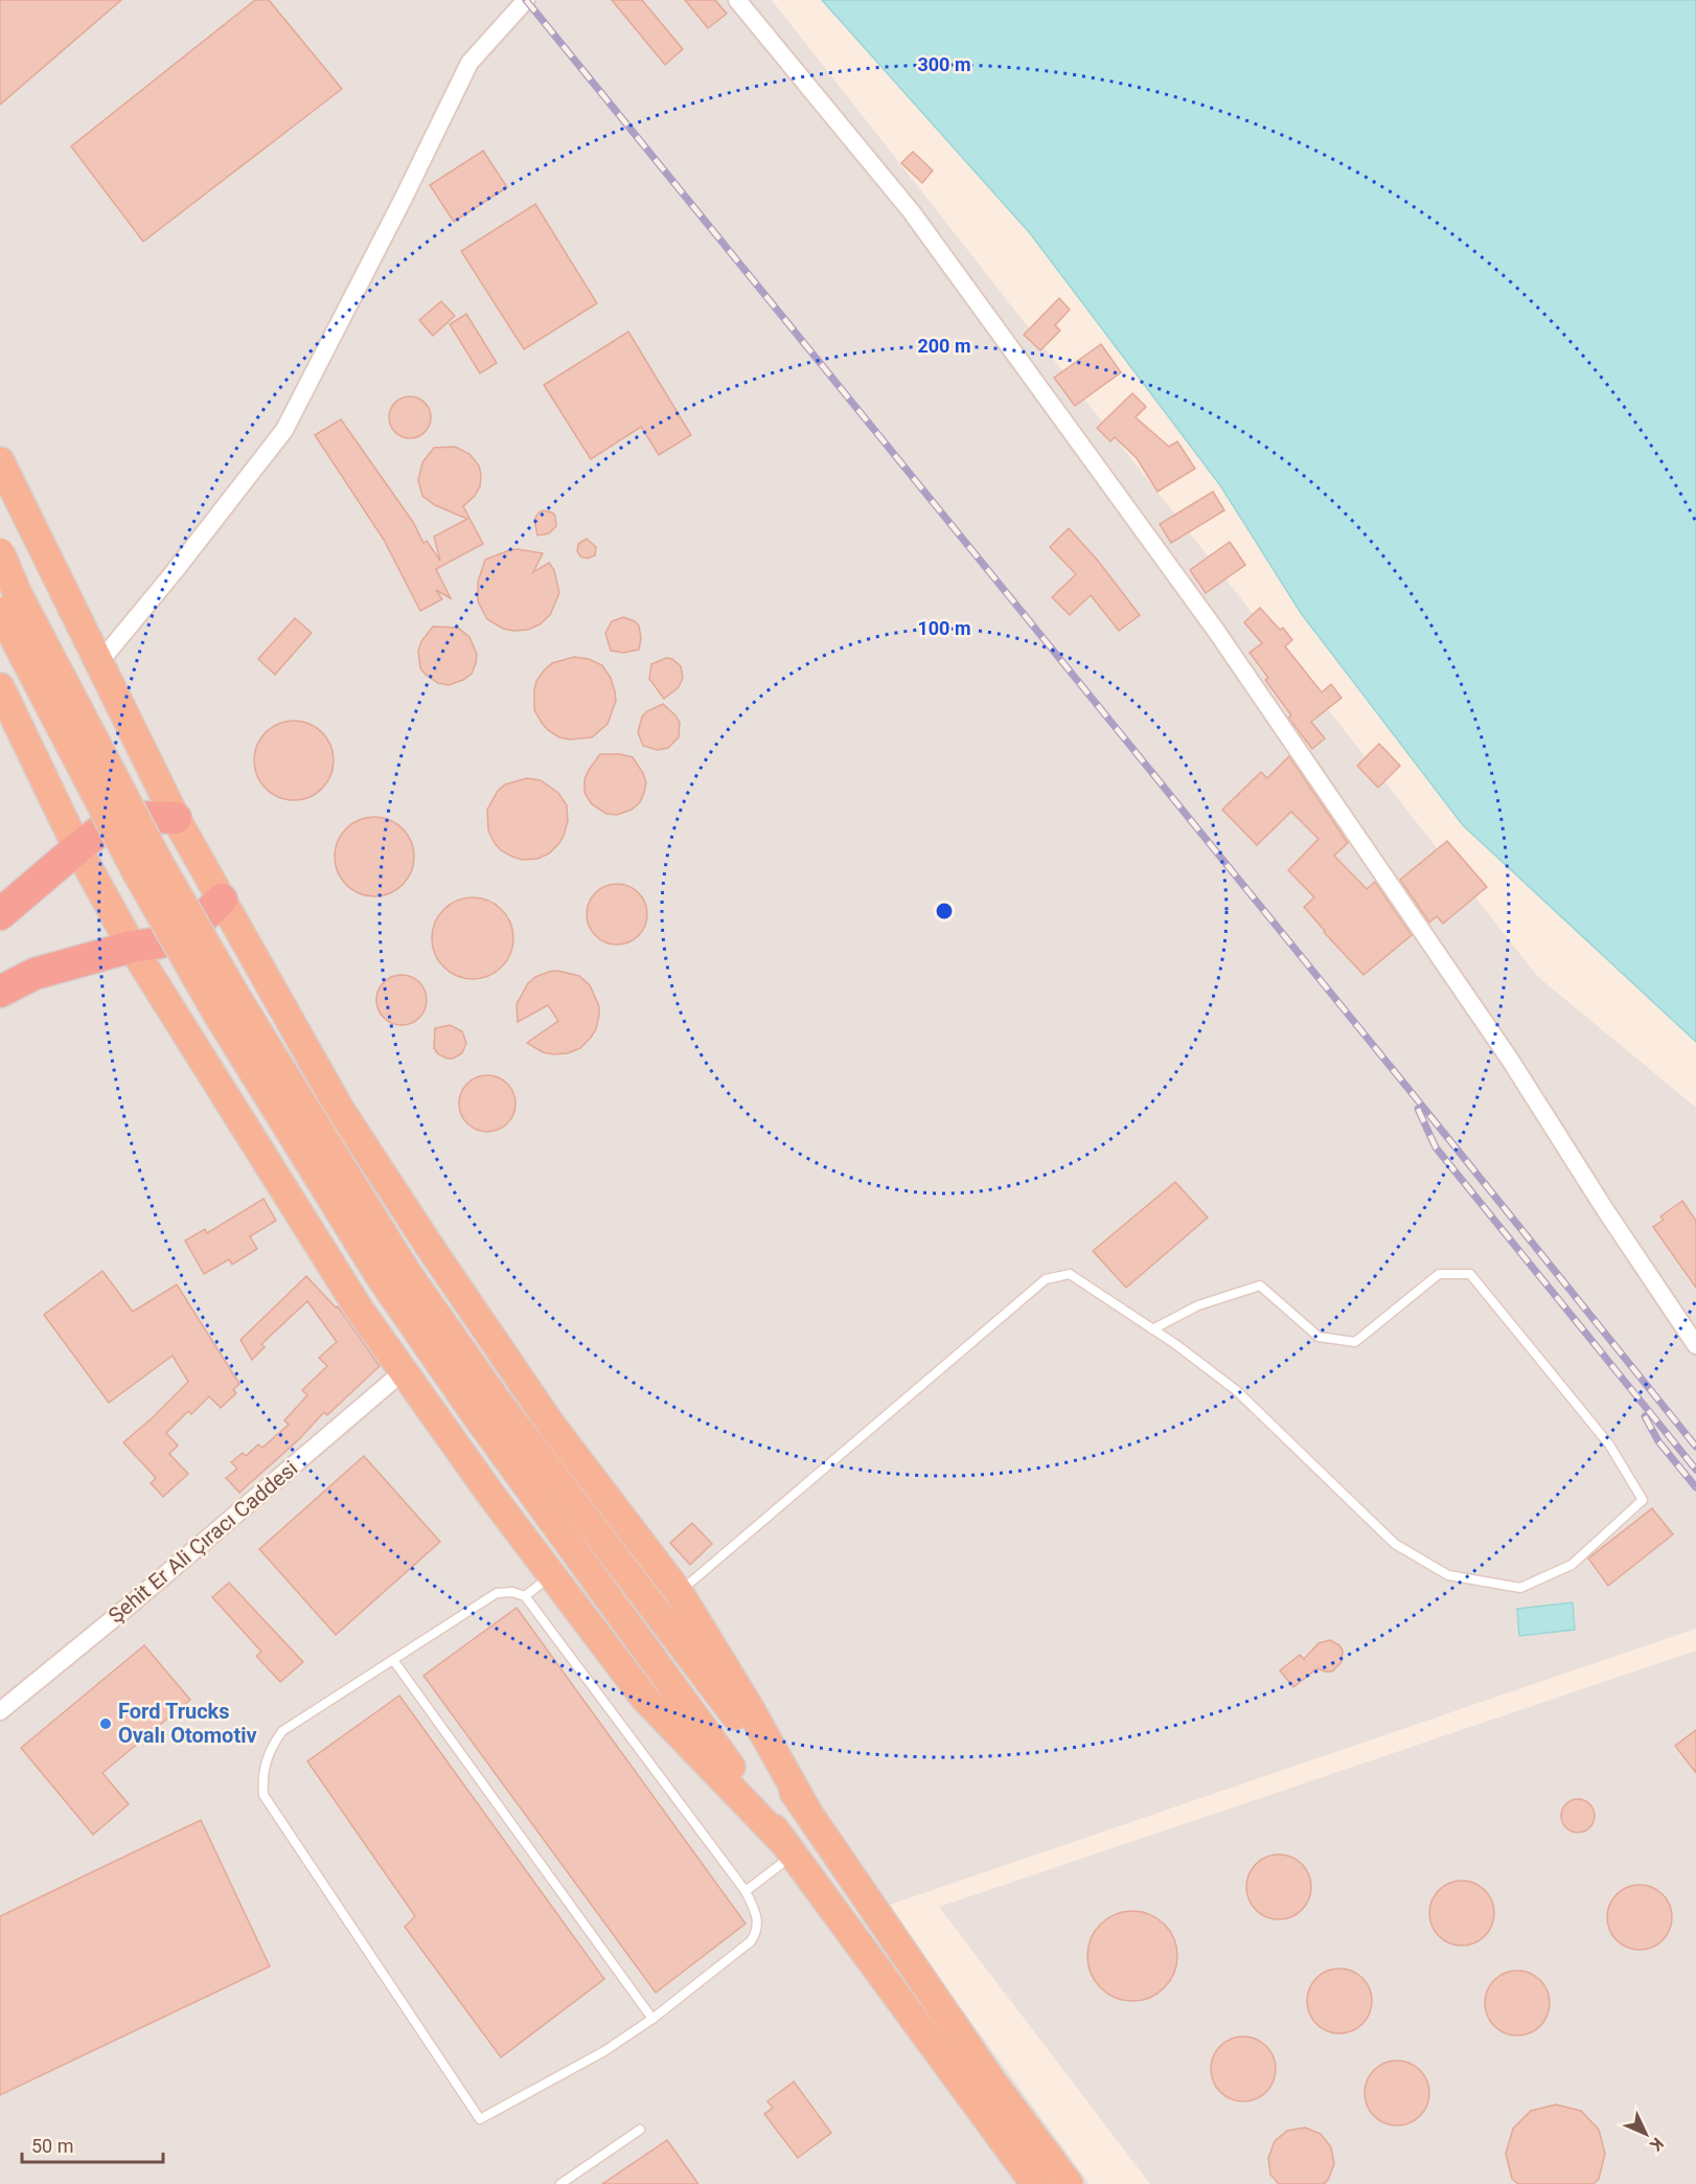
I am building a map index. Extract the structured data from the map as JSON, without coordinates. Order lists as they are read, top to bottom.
{
  "streets": {
    "street": ["Şehit Er Ali Çıracı Caddesi"]
  },
  "places": ["Ford Trucks Ovalı Otomotiv"],
  "scale_bar": "50 m",
  "north": "bottom right",
  "rings": ["300 m", "200 m", "100 m"]
}
